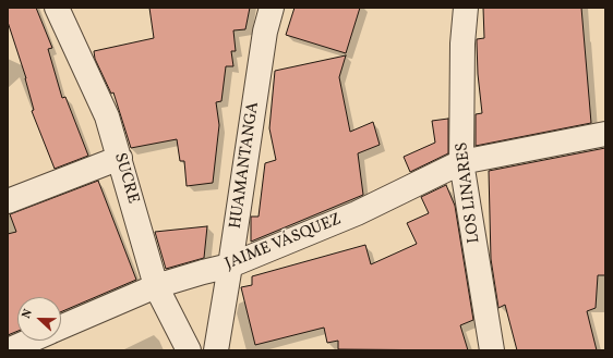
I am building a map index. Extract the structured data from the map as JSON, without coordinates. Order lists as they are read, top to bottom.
{
  "streets": {
    "street": [
      "HUAMANTANGA",
      "SUCRE",
      "LOS LINARES",
      "JAIME VÁSQUEZ"
    ]
  },
  "crossings": [
    ["HUAMANTANGA", "JAIME VÁSQUEZ"],
    ["SUCRE", "JAIME VÁSQUEZ"],
    ["LOS LINARES", "JAIME VÁSQUEZ"]
  ],
  "north": "left"
}
